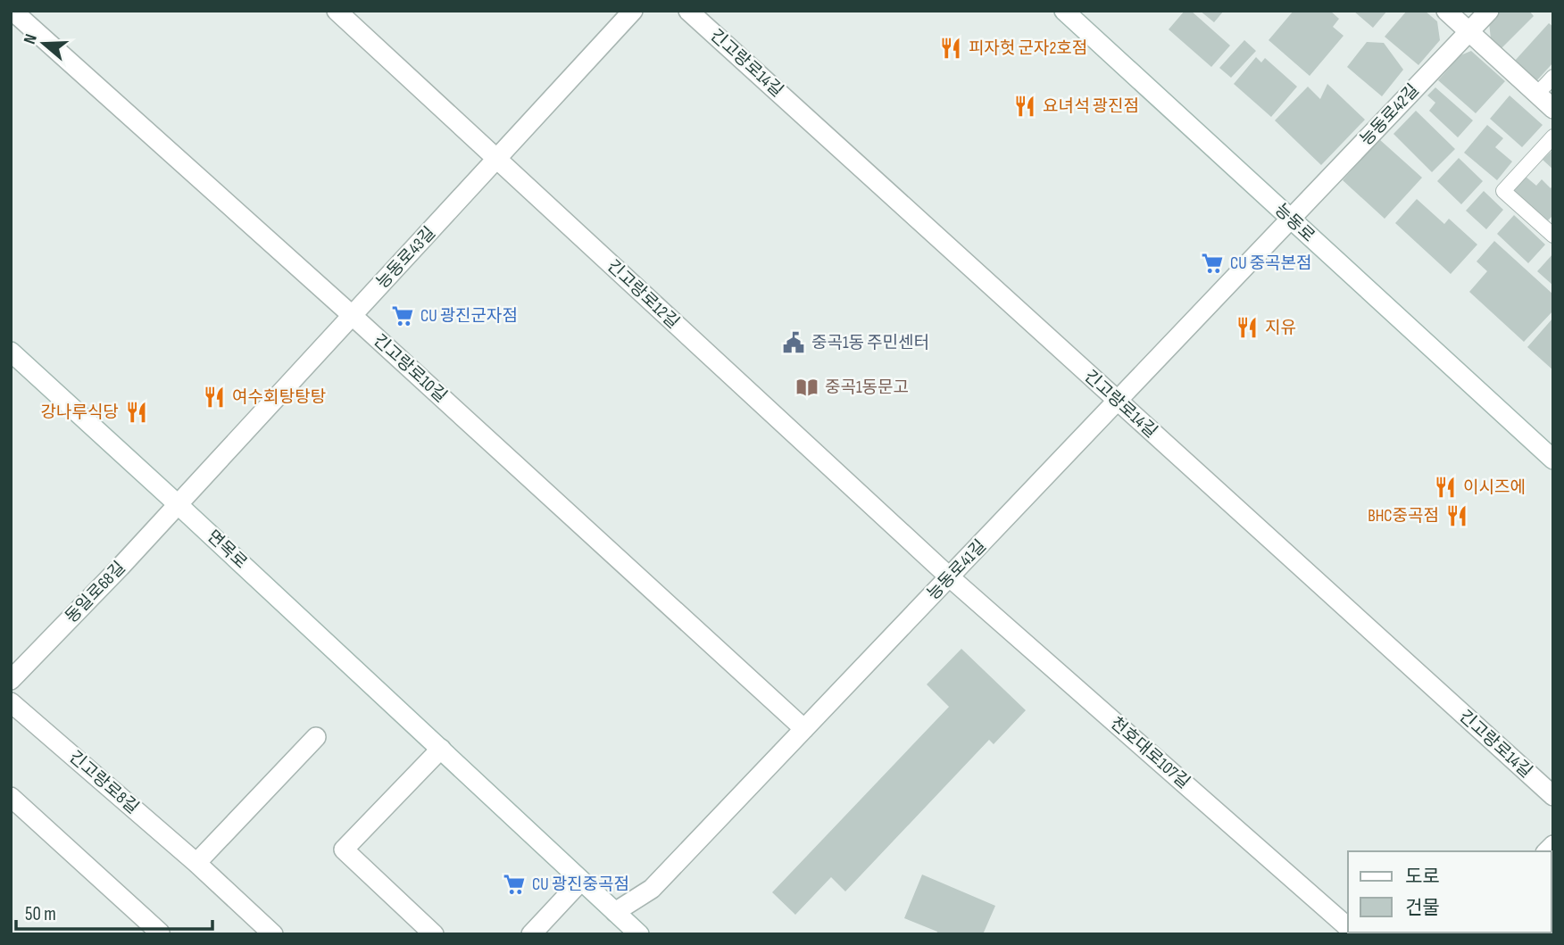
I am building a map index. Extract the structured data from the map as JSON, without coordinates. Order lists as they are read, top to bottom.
{
  "streets": {
    "street": [
      "긴고랑로14길",
      "능동로42길",
      "능동로",
      "능동로43길",
      "긴고랑로12길",
      "긴고랑로10길",
      "면목로",
      "능동로41길",
      "동일로68길",
      "천호대로107길",
      "긴고랑로8길"
    ]
  },
  "crossings": [
    ["긴고랑로14길", "능동로41길"],
    ["능동로42길", "능동로"],
    ["능동로42길", "능동로41길"],
    ["능동로", "능동로41길"],
    ["능동로43길", "긴고랑로12길"],
    ["능동로43길", "긴고랑로10길"],
    ["능동로43길", "면목로"],
    ["능동로43길", "동일로68길"],
    ["긴고랑로12길", "능동로41길"],
    ["긴고랑로12길", "천호대로107길"],
    ["긴고랑로10길", "능동로41길"],
    ["면목로", "능동로41길"],
    ["면목로", "동일로68길"],
    ["능동로41길", "천호대로107길"]
  ],
  "places": {
    "restaurant": [
      "피자헛 군자2호점",
      "요녀석 광진점",
      "지유",
      "여수회탕탕탕",
      "강나루식당",
      "이시즈에",
      "BHC중곡점"
    ],
    "supermarket": ["CU 중곡본점", "CU 광진군자점", "CU 광진중곡점"],
    "public building": ["중곡1동 주민센터"],
    "library": ["중곡1동문고"]
  },
  "legend": ["도로", "건물"],
  "scale_bar": "50 m",
  "north": "left"
}
